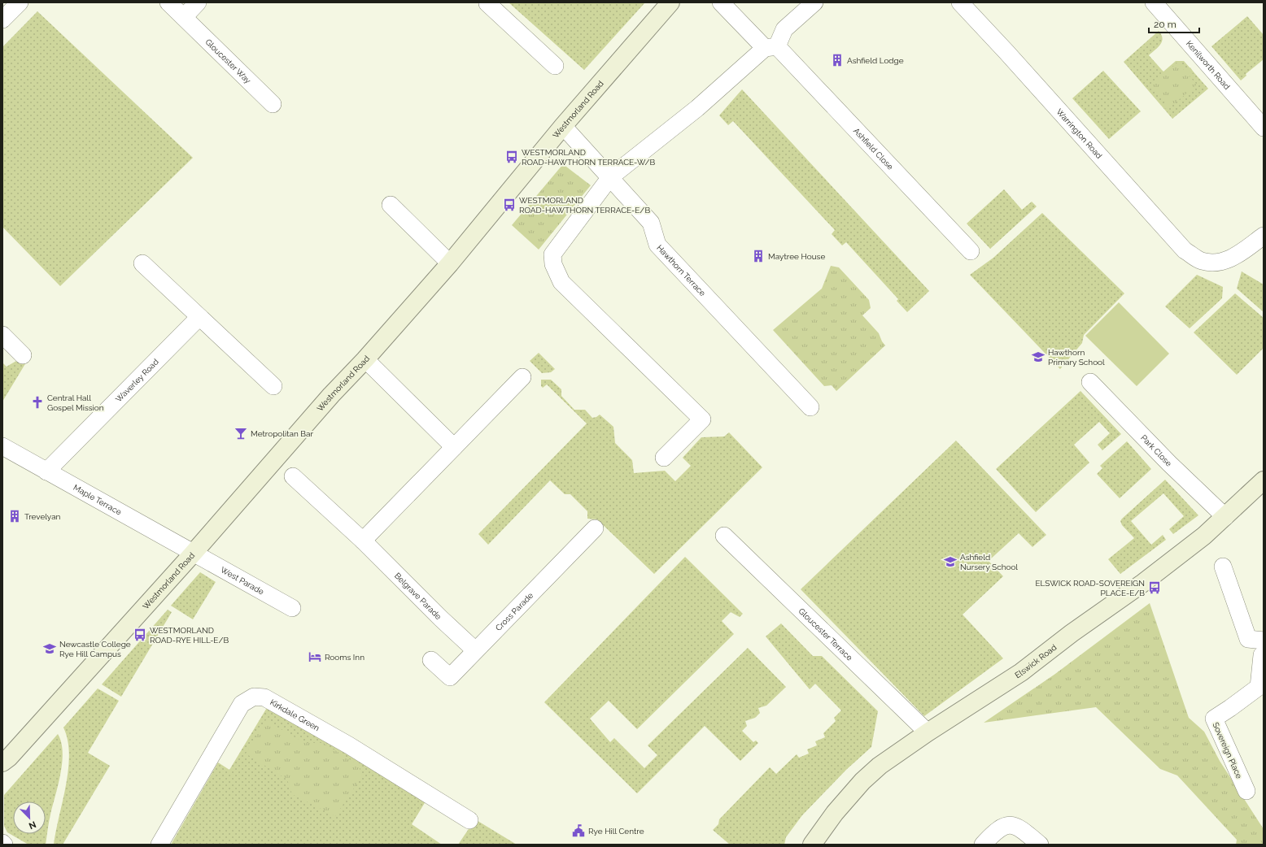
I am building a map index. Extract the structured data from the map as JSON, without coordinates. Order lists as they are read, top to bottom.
{
  "streets": {
    "street": [
      "Gloucester Way",
      "Kenilworth Road",
      "Westmorland Road",
      "Warrington Road",
      "Ashfield Close",
      "Hawthorn Terrace",
      "Waverley Road",
      "Park Close",
      "Maple Terrace",
      "West Parade",
      "Belgrave Parade",
      "Cross Parade",
      "Gloucester Terrace",
      "Elswick Road",
      "Kirkdale Green",
      "Sovereign Place"
    ]
  },
  "crossings": [
    ["Westmorland Road", "Hawthorn Terrace"],
    ["Westmorland Road", "Maple Terrace"],
    ["Westmorland Road", "West Parade"],
    ["Waverley Road", "Maple Terrace"],
    ["Park Close", "Elswick Road"],
    ["Maple Terrace", "West Parade"],
    ["Belgrave Parade", "Cross Parade"],
    ["Gloucester Terrace", "Elswick Road"]
  ],
  "places": {
    "building": ["Ashfield Lodge", "Maytree House", "Trevelyan"],
    "bus stop": [
      "WESTMORLAND ROAD-HAWTHORN TERRACE-W/B",
      "WESTMORLAND ROAD-HAWTHORN TERRACE-E/B",
      "ELSWICK ROAD-SOVEREIGN PLACE-E/B",
      "WESTMORLAND ROAD-RYE HILL-E/B"
    ],
    "school or university": ["Hawthorn Primary School", "Ashfield Nursery School", "Newcastle College Rye Hill Campus"],
    "church": ["Central Hall Gospel Mission"],
    "bar": ["Metropolitan Bar"],
    "hotel": ["Rooms Inn"],
    "public building": ["Rye Hill Centre"]
  },
  "scale_bar": "20 m",
  "north": "bottom right"
}
